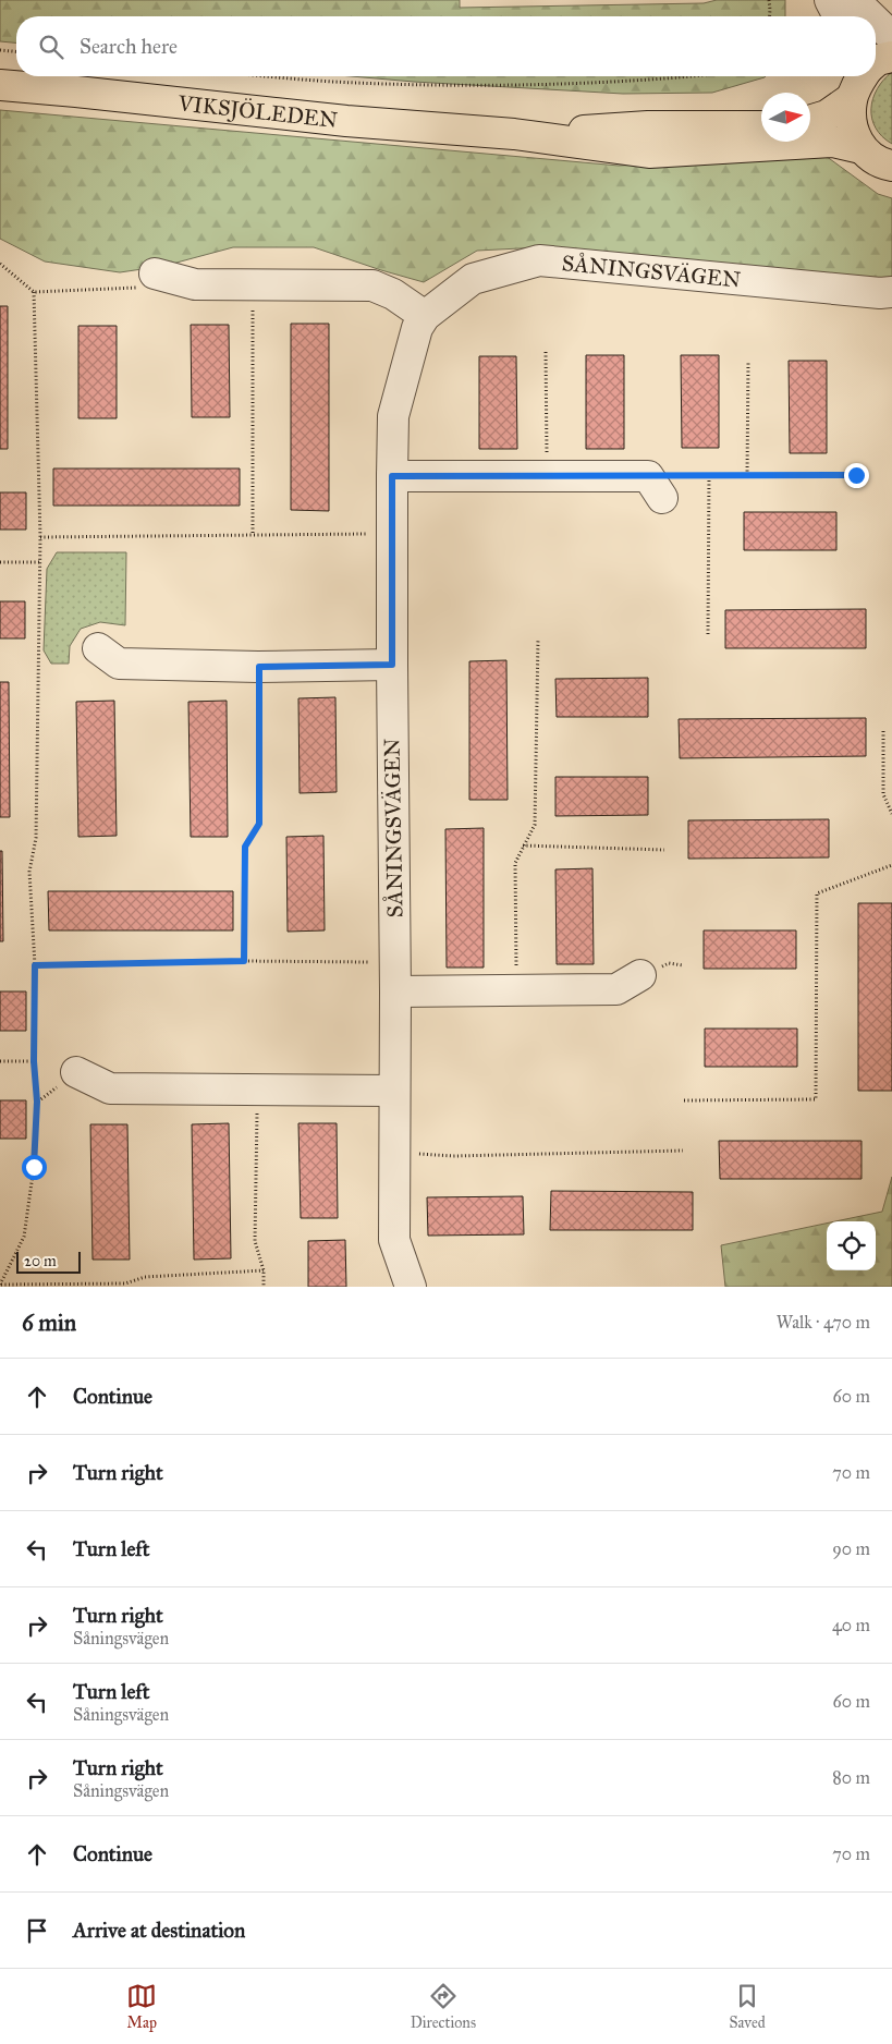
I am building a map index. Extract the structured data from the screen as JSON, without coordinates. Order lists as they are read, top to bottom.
{
  "streets": {
    "main road": ["VIKSJÖLEDEN"],
    "street": ["SÅNINGSVÄGEN"]
  },
  "scale_bar": "20 m",
  "north": "right",
  "page": {
    "search": "Search here",
    "scale": "20 m",
    "heading": ["6 min", "Walk · 470 m"],
    "list": [
      ["Continue", "60 m"],
      ["Turn right", "70 m"],
      ["Turn left", "90 m"],
      ["Turn right", "Såningsvägen", "40 m"],
      ["Turn left", "Såningsvägen", "60 m"],
      ["Turn right", "Såningsvägen", "80 m"],
      ["Continue", "70 m"],
      "Arrive at destination"
    ],
    "nav": ["Map", "Directions", "Saved"]
  }
}
